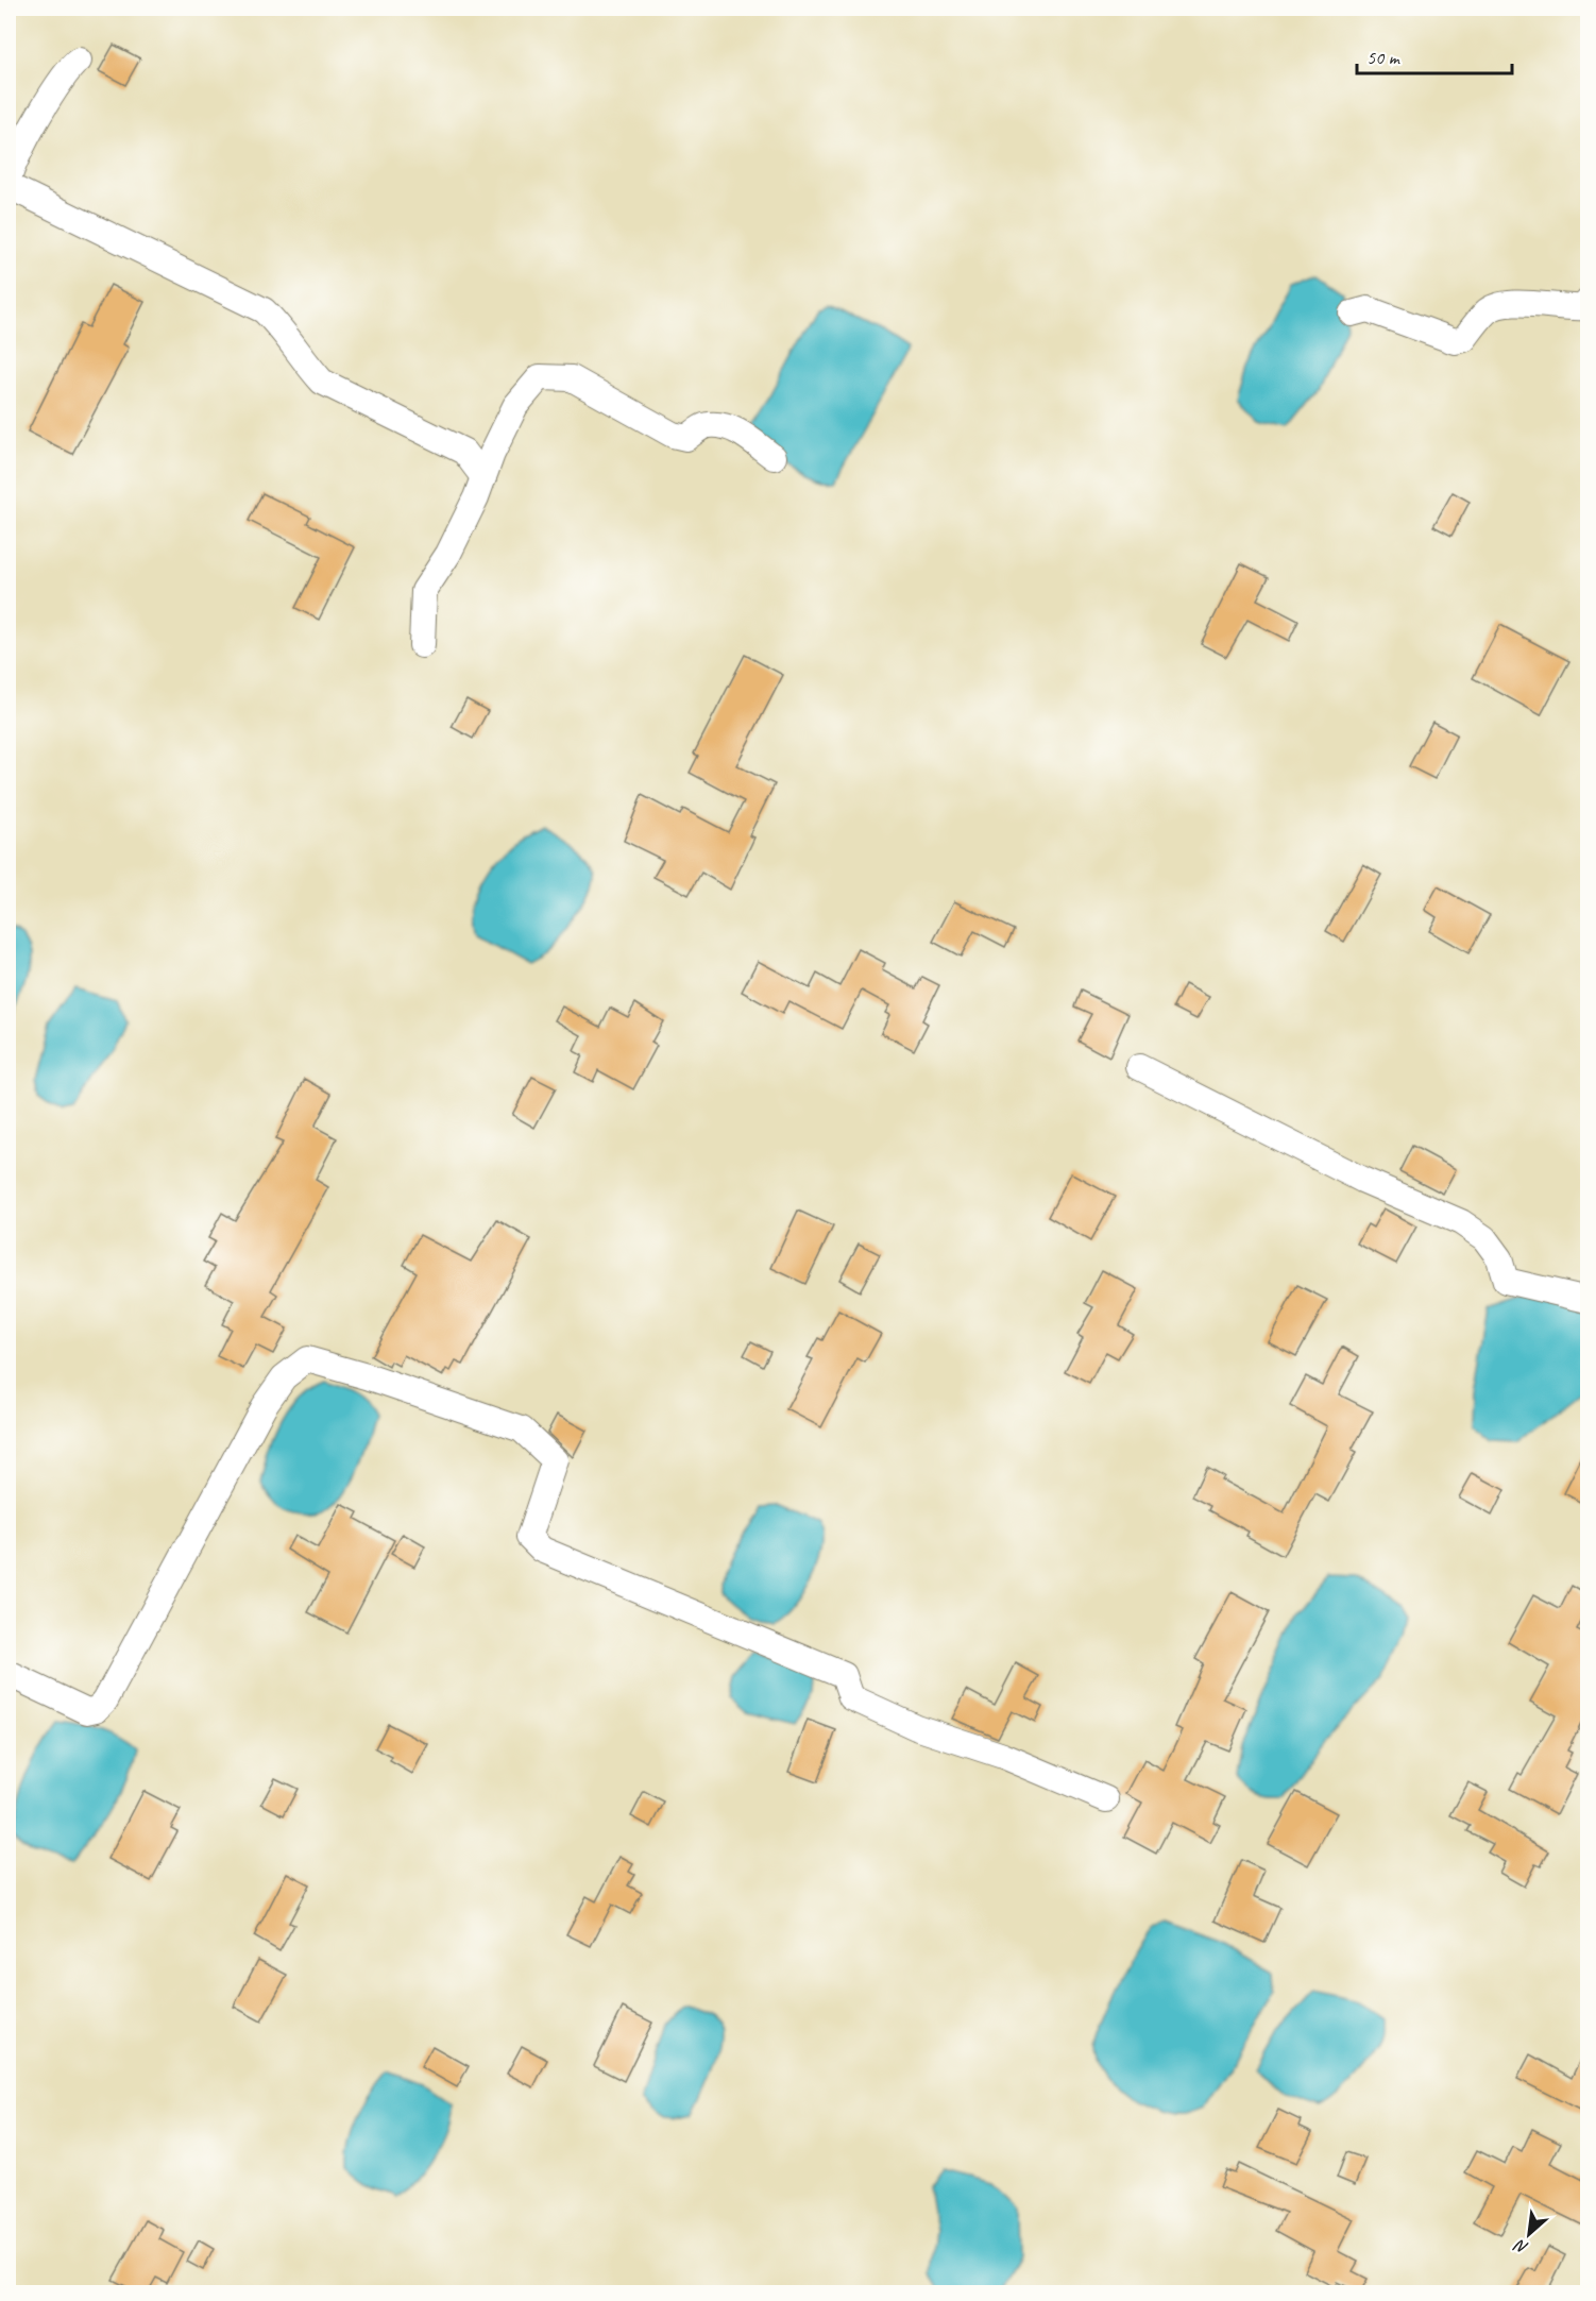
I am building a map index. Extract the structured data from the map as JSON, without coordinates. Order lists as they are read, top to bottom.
{
  "scale_bar": "50 m",
  "north": "bottom left"
}
